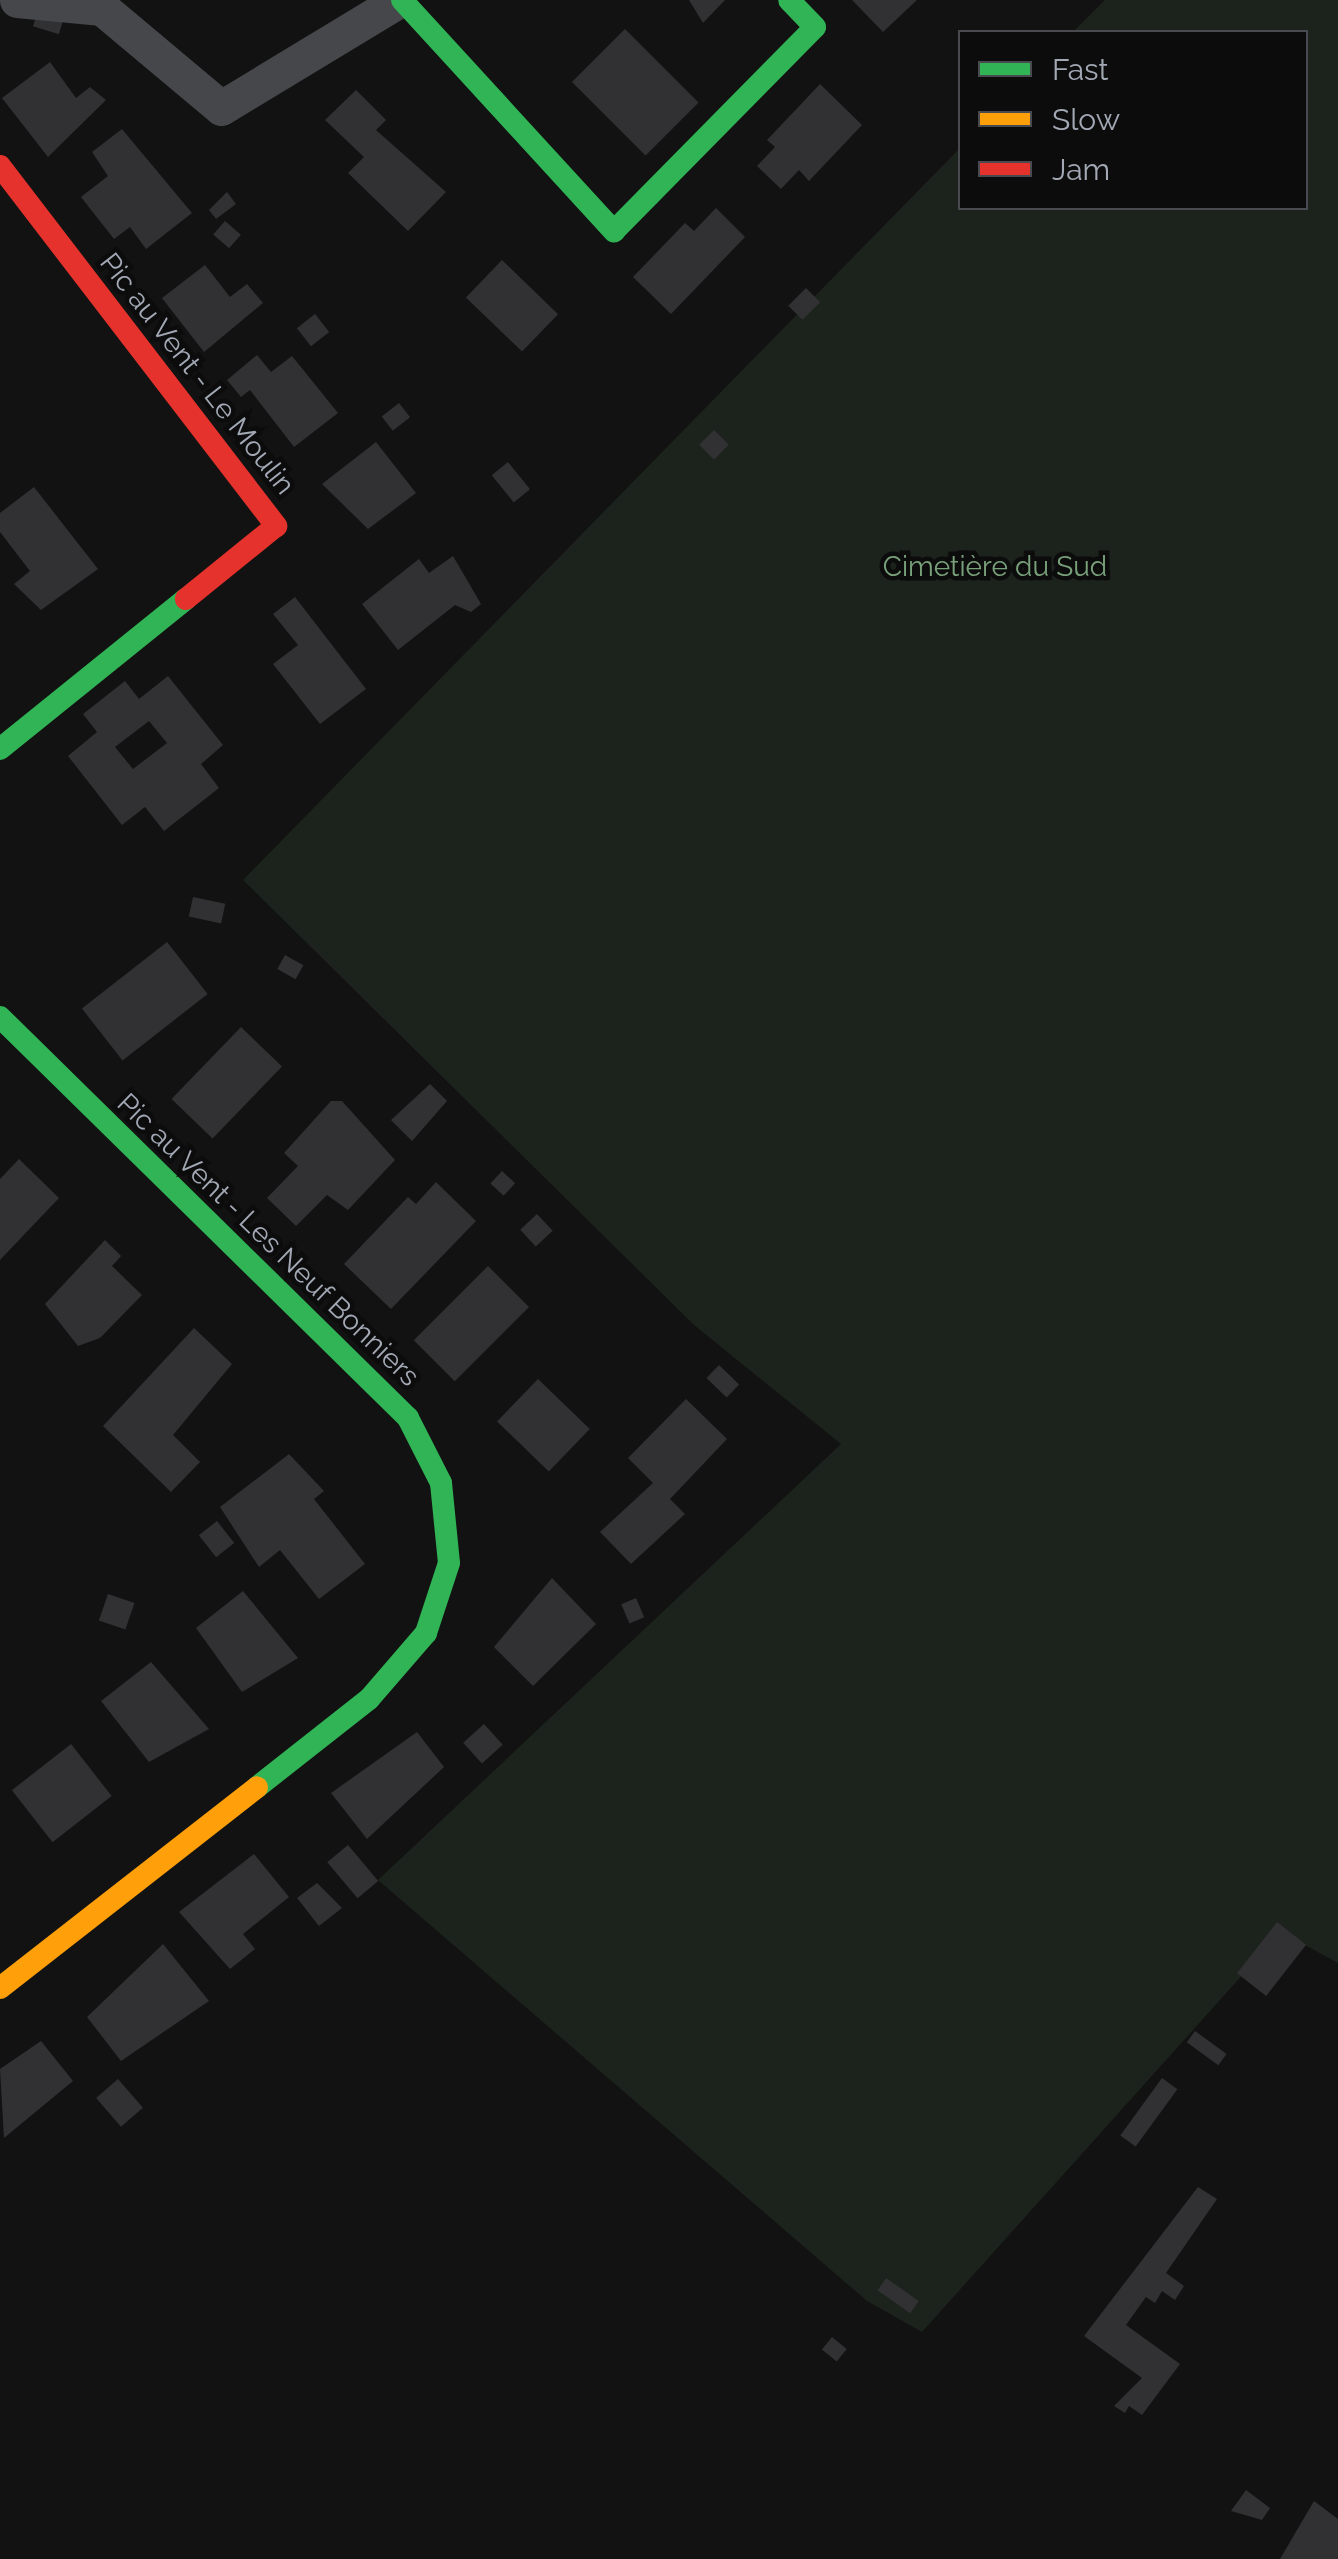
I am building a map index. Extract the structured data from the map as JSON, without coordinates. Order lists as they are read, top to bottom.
{
  "streets": {
    "street": ["Pic au Vent - Le Moulin", "Pic au Vent - Les Neuf Bonniers"]
  },
  "parks": ["Cimetière du Sud"],
  "legend": ["Fast", "Slow", "Jam"]
}
